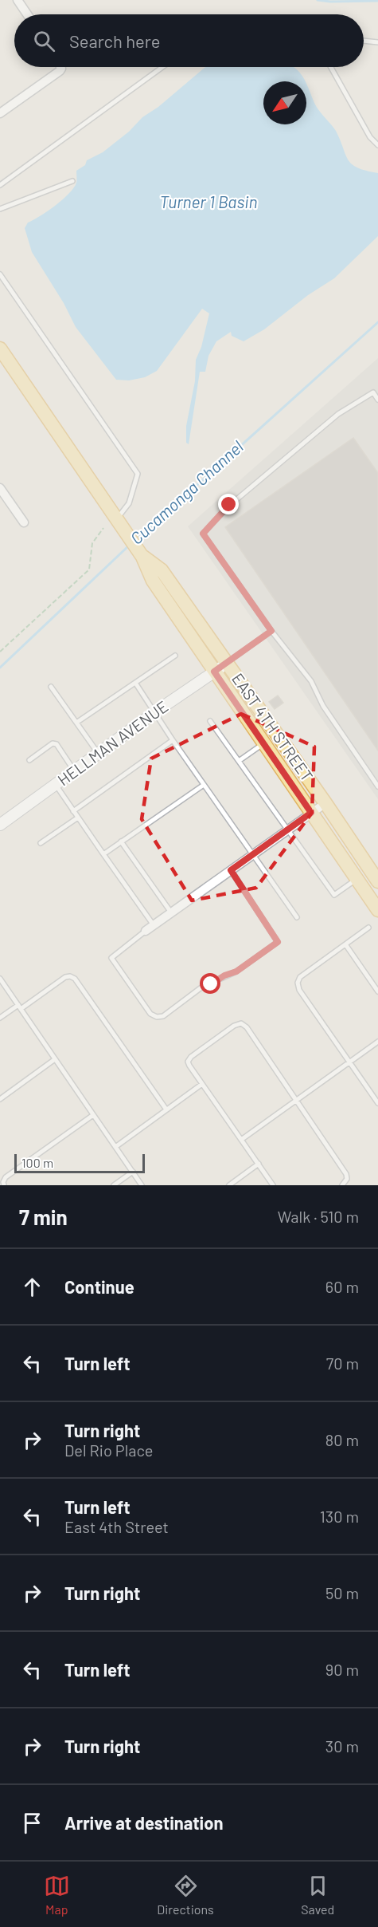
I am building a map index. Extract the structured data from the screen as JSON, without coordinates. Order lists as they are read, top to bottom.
{
  "streets": {
    "main road": ["EAST 4TH STREET"],
    "street": ["HELLMAN AVENUE"]
  },
  "crossings": [
    ["EAST 4TH STREET", "HELLMAN AVENUE"]
  ],
  "water": ["Turner 1 Basin", "Cucamonga Channel"],
  "scale_bar": "100 m",
  "north": "bottom left",
  "page": {
    "search": "Search here",
    "scale": "100 m",
    "heading": ["7 min", "Walk · 510 m"],
    "list": [
      ["Continue", "60 m"],
      ["Turn left", "70 m"],
      ["Turn right", "Del Rio Place", "80 m"],
      ["Turn left", "East 4th Street", "130 m"],
      ["Turn right", "50 m"],
      ["Turn left", "90 m"],
      ["Turn right", "30 m"],
      "Arrive at destination"
    ],
    "nav": ["Map", "Directions", "Saved"]
  }
}
